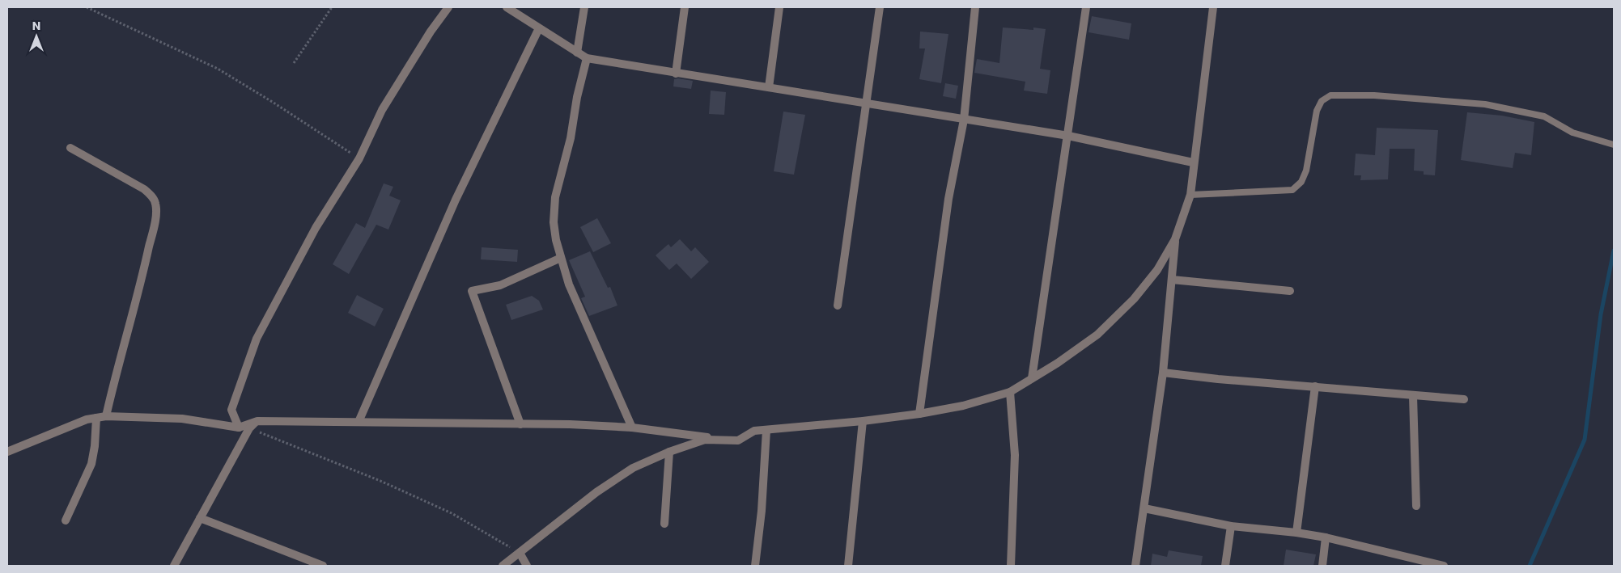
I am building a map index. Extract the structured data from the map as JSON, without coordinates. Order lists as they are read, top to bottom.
{
  "north": "top"
}
